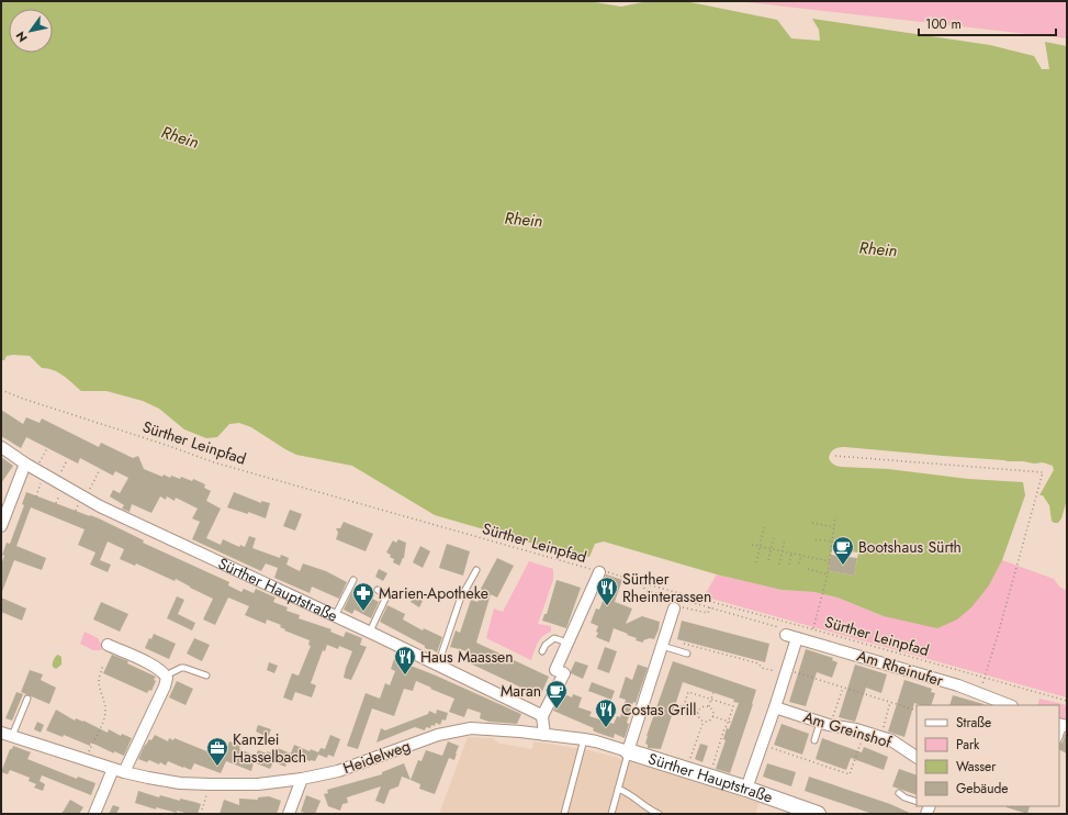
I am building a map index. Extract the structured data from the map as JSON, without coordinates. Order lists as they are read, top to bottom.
{
  "streets": {
    "street": [
      "Sürther Hauptstraße",
      "Am Rheinufer",
      "Am Greinshof",
      "Heidelweg"
    ],
    "path": ["Sürther Leinpfad"]
  },
  "crossings": [
    ["Sürther Hauptstraße", "Heidelweg"]
  ],
  "water": ["Rhein"],
  "places": {
    "cafe": ["Bootshaus Sürth", "Maran"],
    "restaurant": ["Sürther Rheinterassen", "Haus Maassen", "Costas Grill"],
    "pharmacy": ["Marien-Apotheke"],
    "office": ["Kanzlei Hasselbach"]
  },
  "legend": [
    "Straße",
    "Park",
    "Wasser",
    "Gebäude"
  ],
  "scale_bar": "100 m",
  "north": "bottom left"
}
